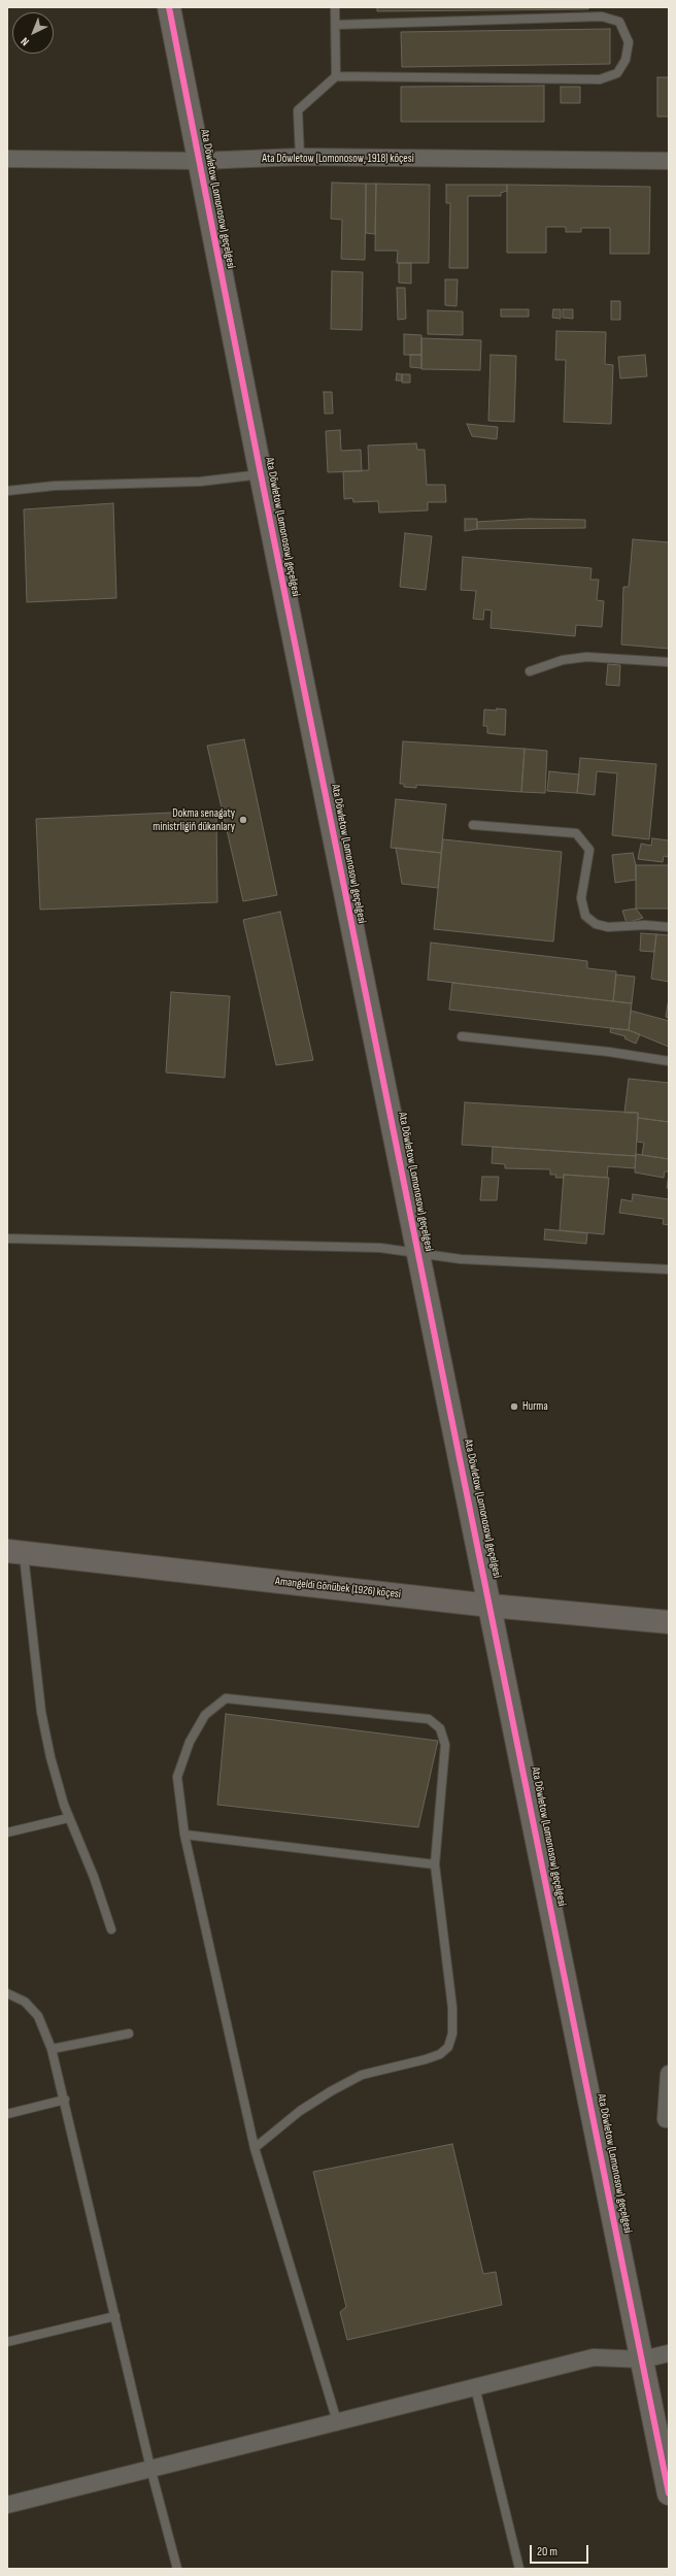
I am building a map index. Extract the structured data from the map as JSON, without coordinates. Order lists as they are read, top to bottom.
{
  "streets": {
    "street": ["Ata Döwletow (Lomonosow, 1918) köçesi", "Ata Döwletow (Lomonosow) geçelgesi", "Amangeldi Gönübek (1926) köçesi"]
  },
  "crossings": [
    ["Ata Döwletow (Lomonosow, 1918) köçesi", "Ata Döwletow (Lomonosow) geçelgesi"],
    ["Ata Döwletow (Lomonosow) geçelgesi", "Amangeldi Gönübek (1926) köçesi"]
  ],
  "places": ["Dokma senagaty ministrligiň dükanlary", "Hurma"],
  "scale_bar": "20 m",
  "north": "bottom left"
}
